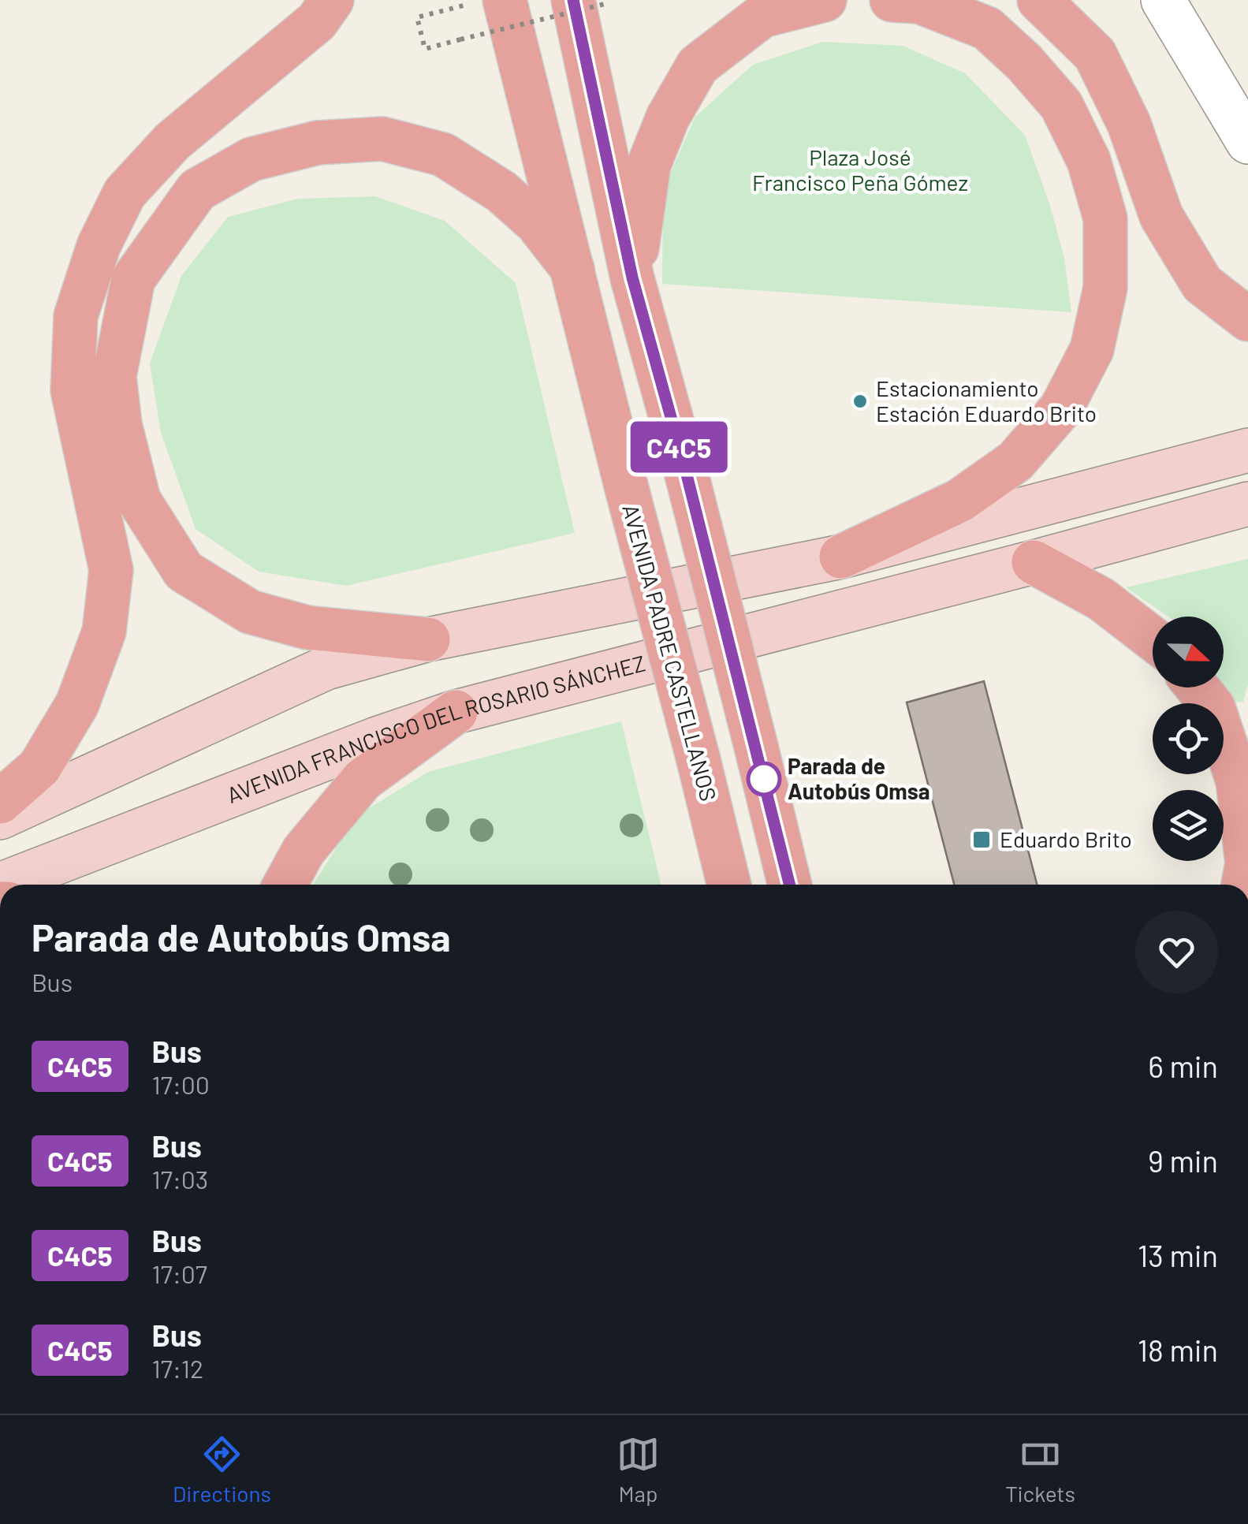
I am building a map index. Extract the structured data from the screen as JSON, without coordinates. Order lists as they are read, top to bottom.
{
  "streets": {
    "main road": ["AVENIDA PADRE CASTELLANOS", "AVENIDA FRANCISCO DEL ROSARIO SÁNCHEZ"]
  },
  "parks": ["Plaza José Francisco Peña Gómez"],
  "places": {
    "other": ["Estacionamiento Estación Eduardo Brito", "Parada de Autobús Omsa"],
    "transit": ["Eduardo Brito"]
  },
  "lines": ["bus line C4C5"],
  "north": "right",
  "page": {
    "on_map": "C4C5",
    "heading": ["Parada de Autobús Omsa", "Bus"],
    "list": [
      {
        "mark": "C4C5",
        "name": "Bus",
        "note": "17:00",
        "value": "6 min"
      },
      {
        "mark": "C4C5",
        "name": "Bus",
        "note": "17:03",
        "value": "9 min"
      },
      {
        "mark": "C4C5",
        "name": "Bus",
        "note": "17:07",
        "value": "13 min"
      },
      {
        "mark": "C4C5",
        "name": "Bus",
        "note": "17:12",
        "value": "18 min"
      }
    ],
    "tabs": ["Directions", "Map", "Tickets"]
  }
}
